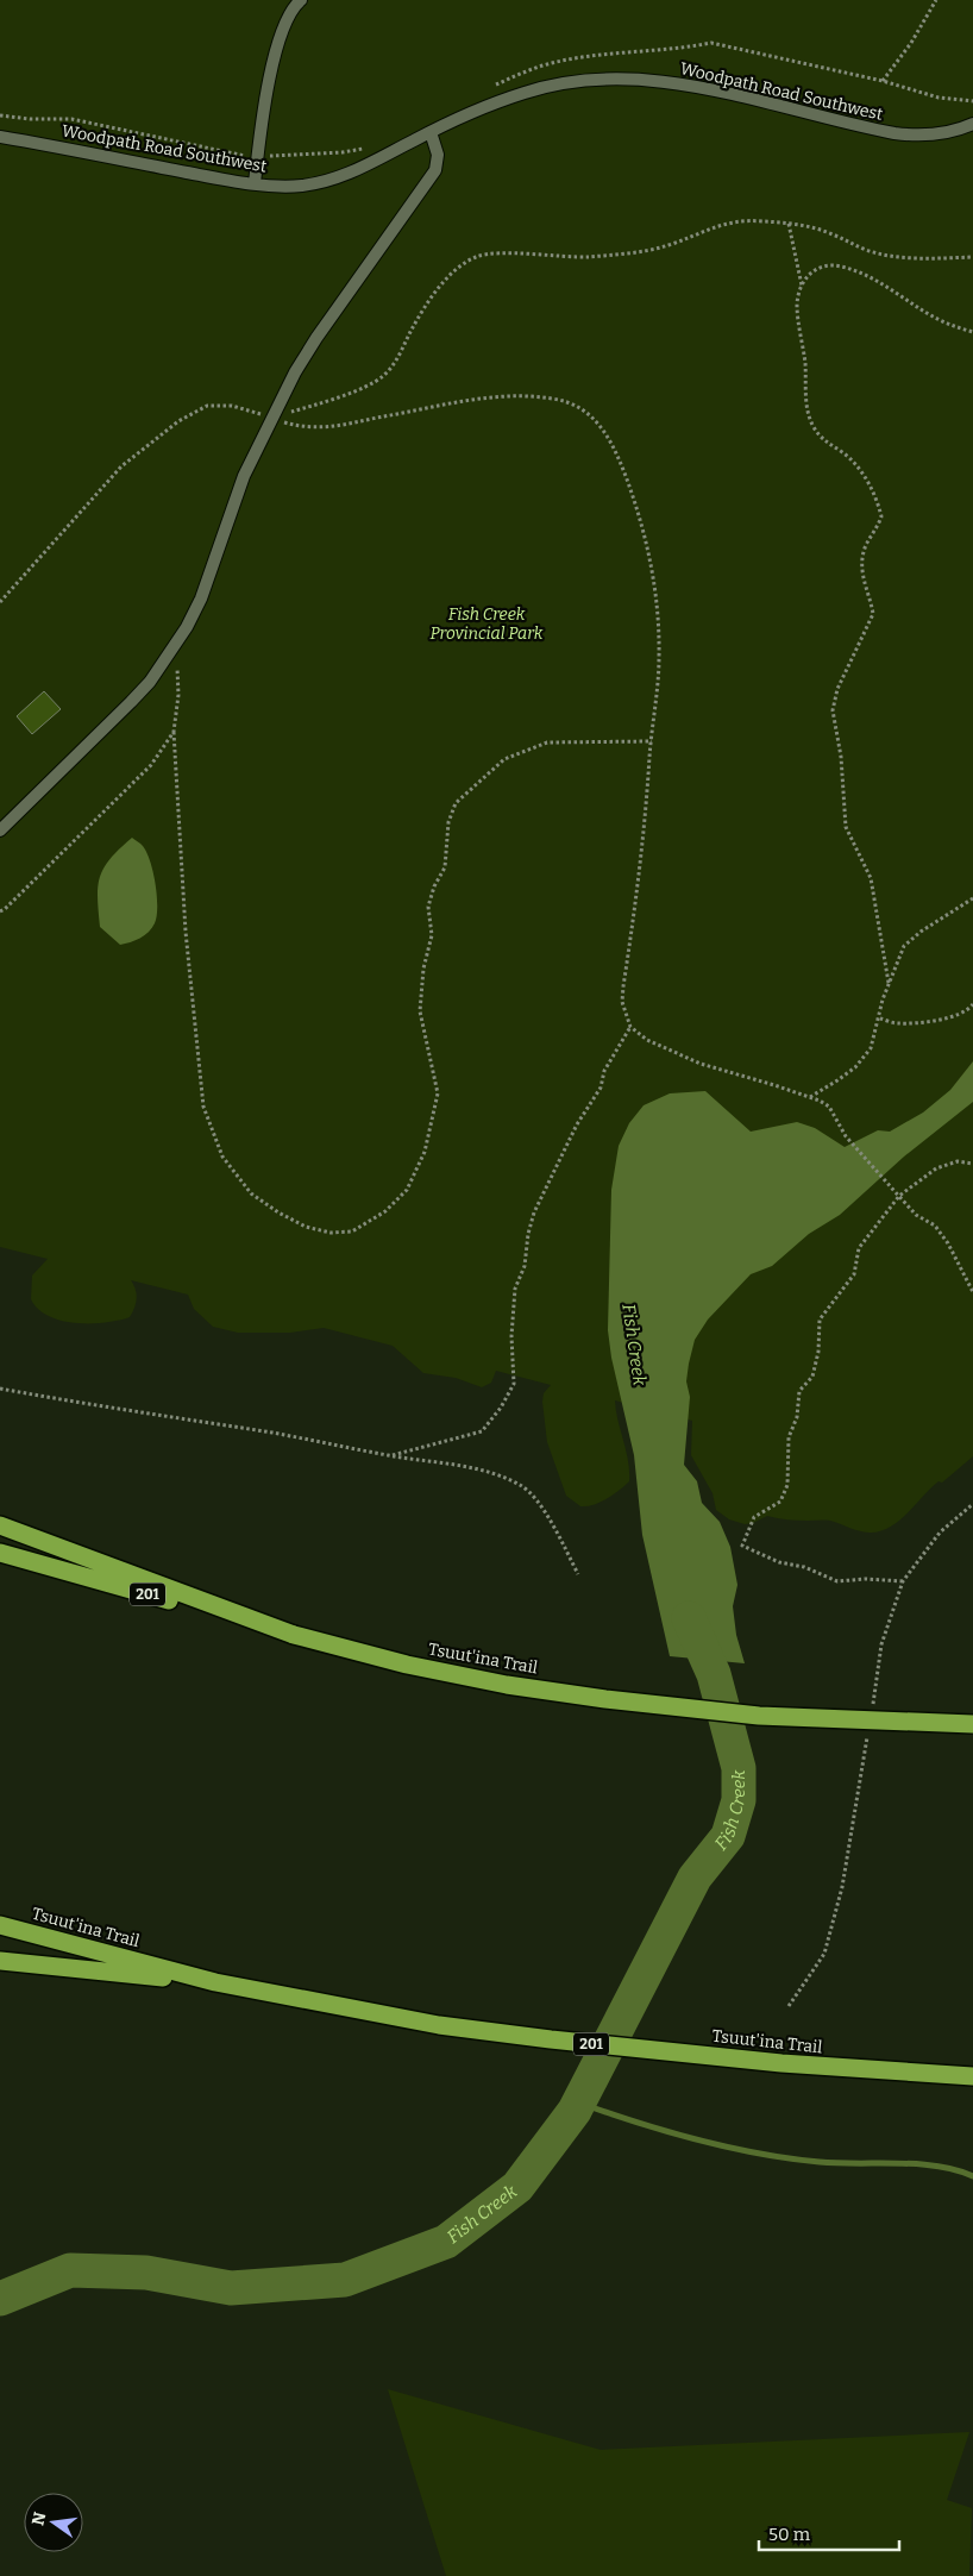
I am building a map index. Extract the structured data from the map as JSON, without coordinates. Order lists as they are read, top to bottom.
{
  "streets": {
    "highway": ["201", "Tsuut'ina Trail"],
    "lane": ["Woodpath Road Southwest"]
  },
  "water": ["Fish Creek"],
  "parks": ["Fish Creek Provincial Park"],
  "scale_bar": "50 m",
  "north": "left"
}
